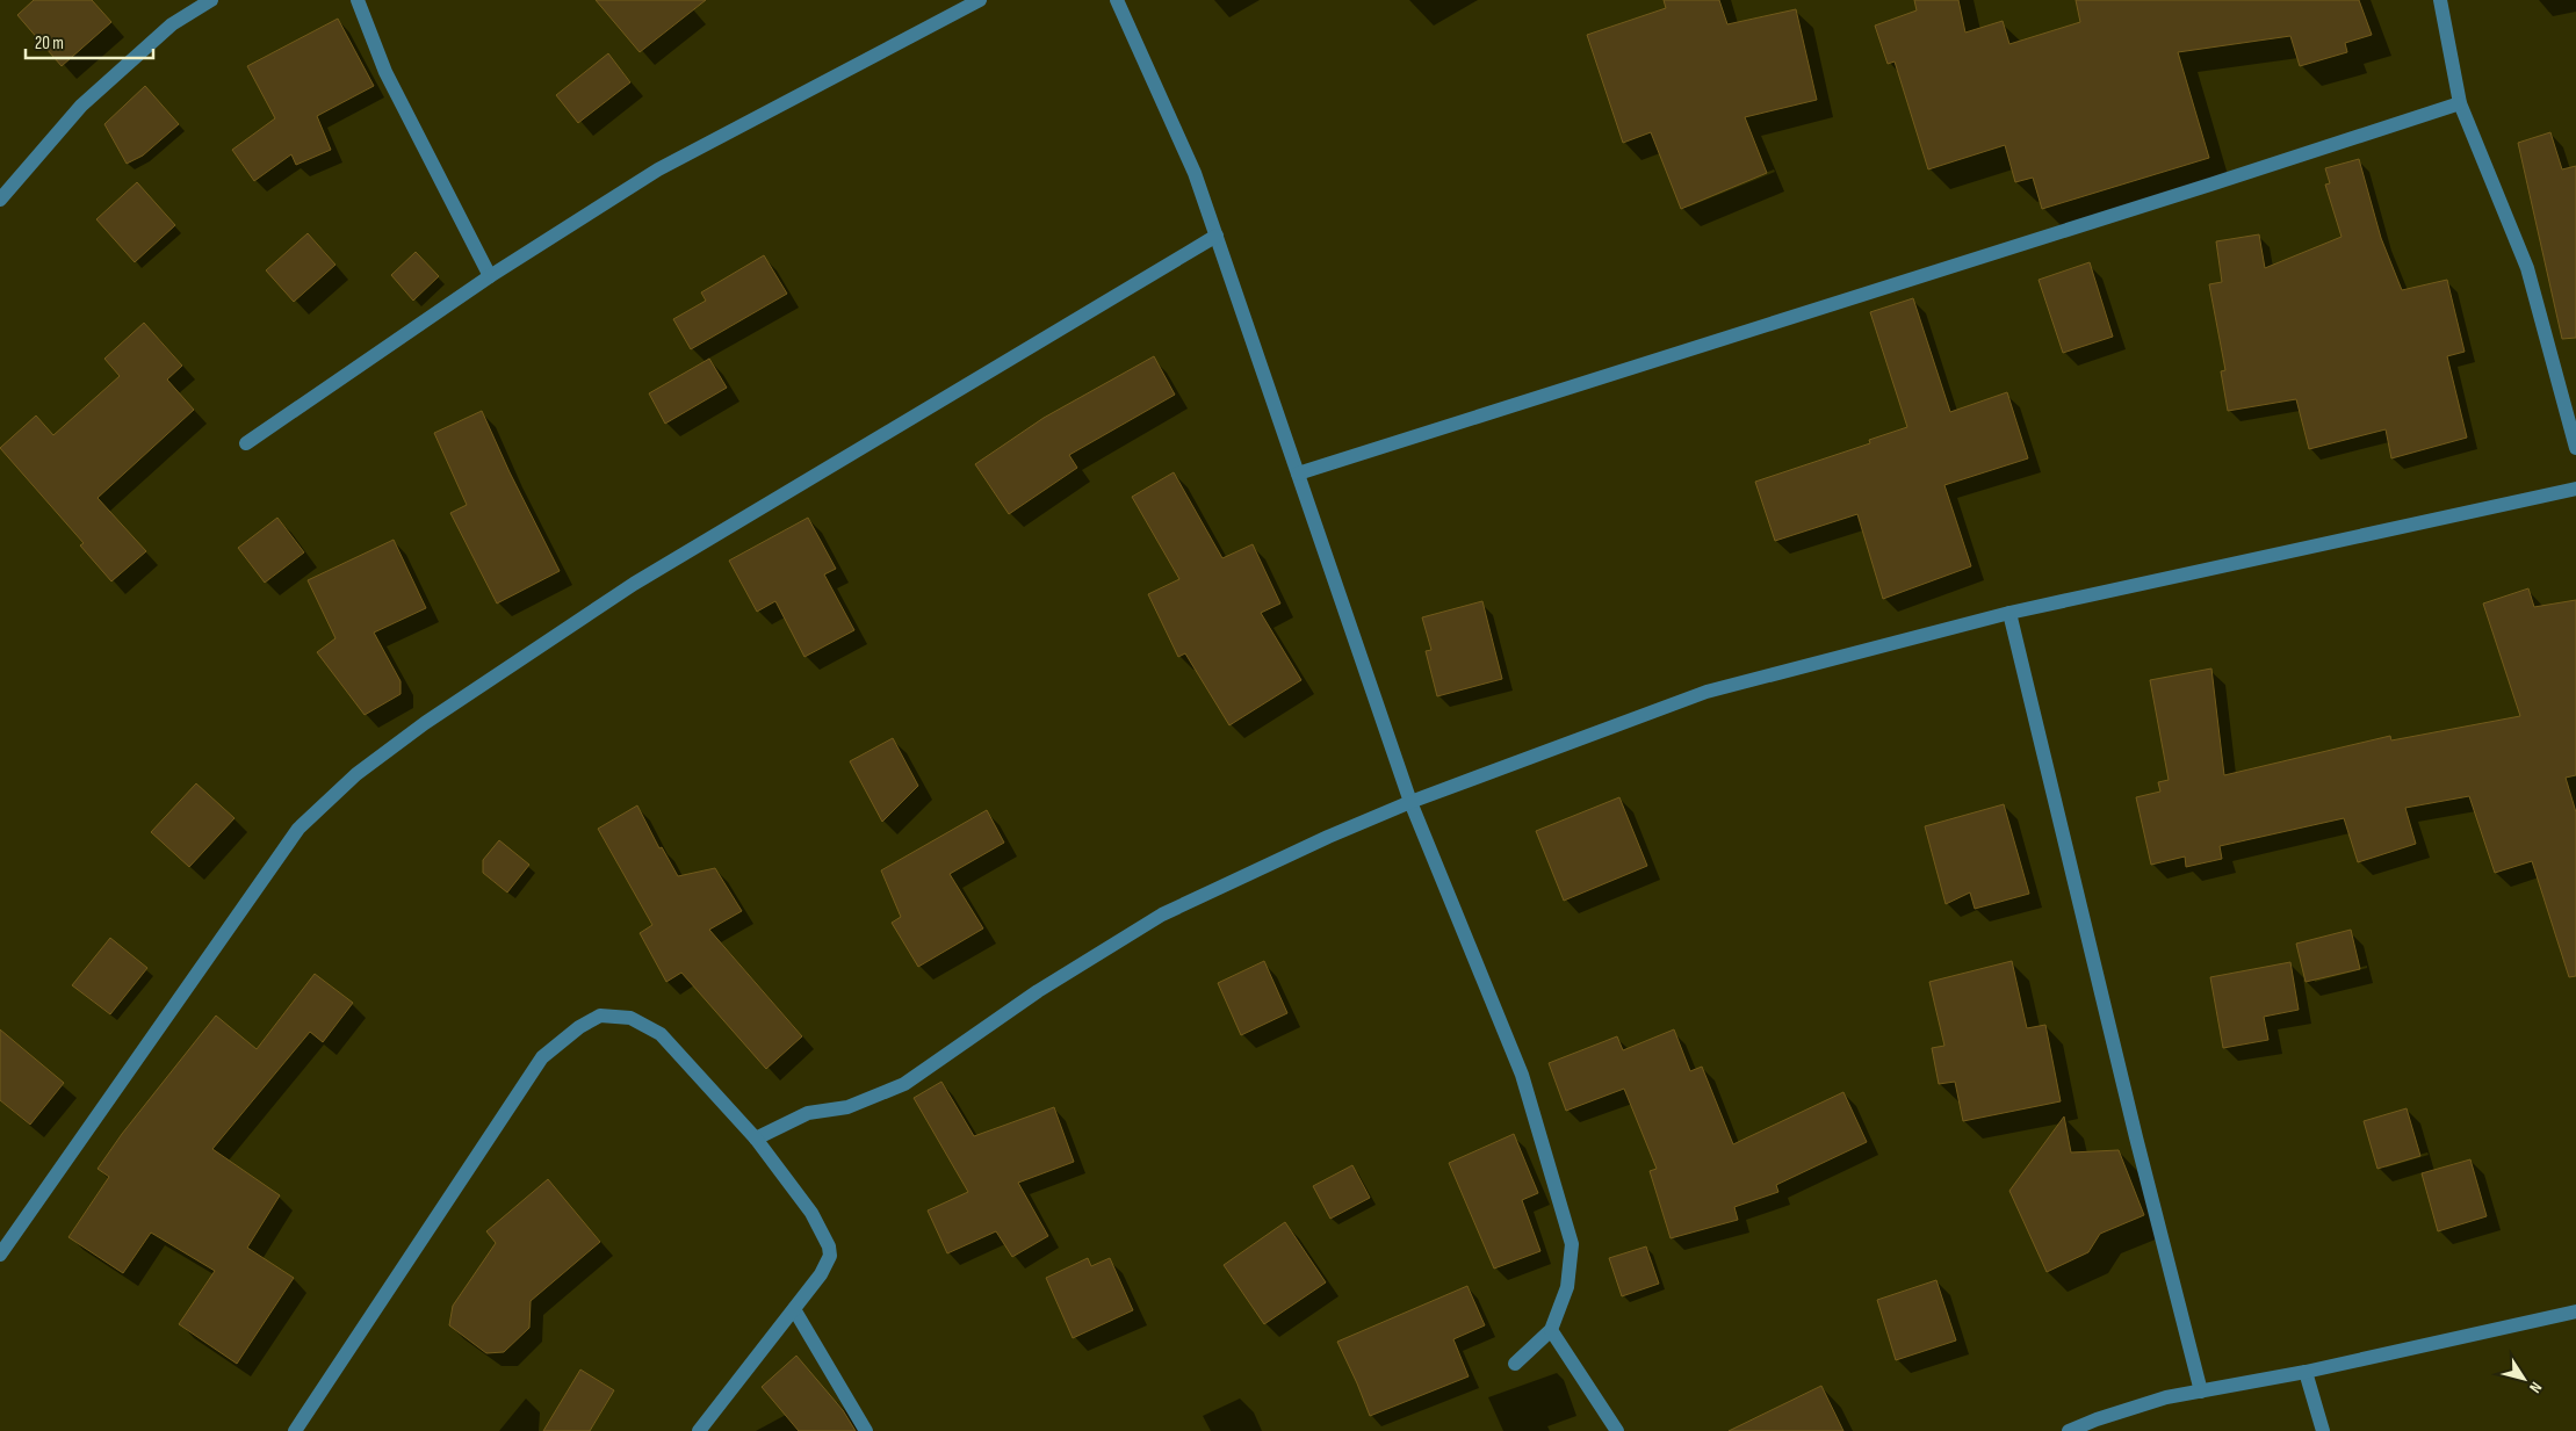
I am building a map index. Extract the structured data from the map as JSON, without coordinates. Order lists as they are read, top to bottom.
{
  "scale_bar": "20 m",
  "north": "bottom right"
}
